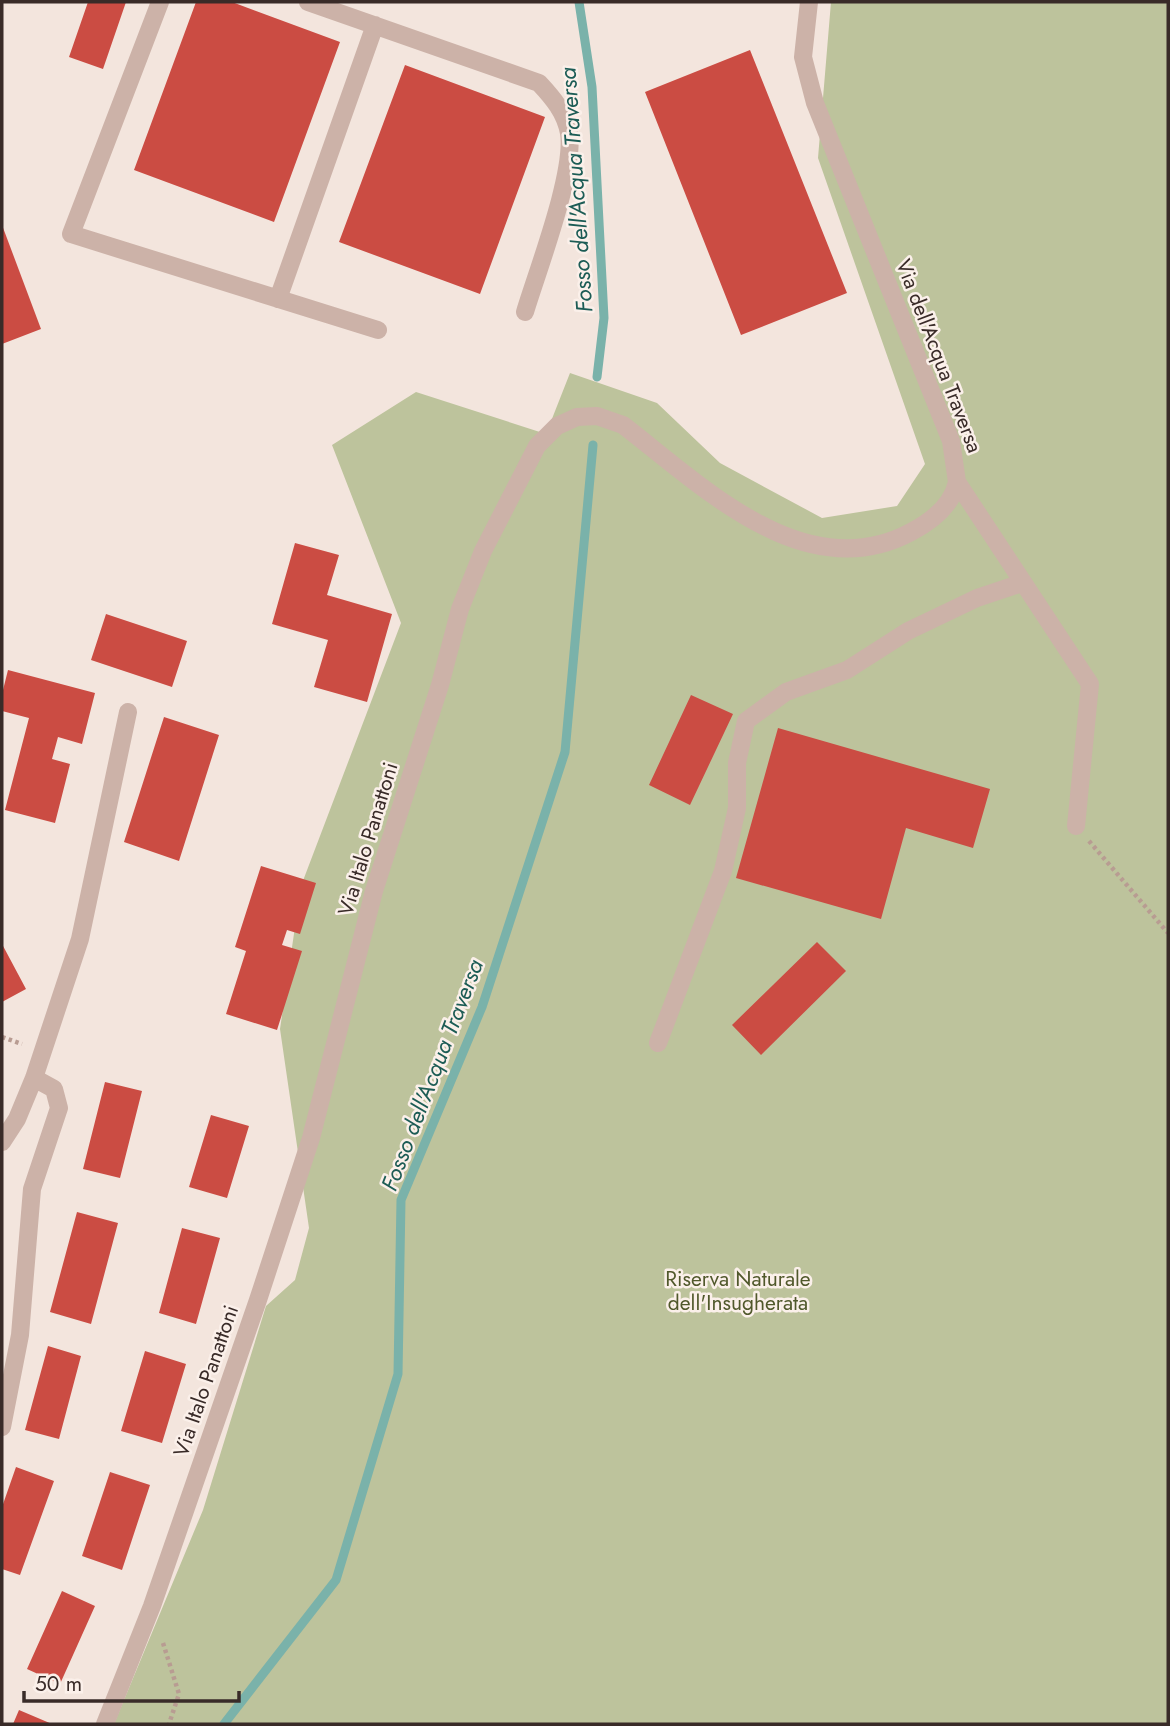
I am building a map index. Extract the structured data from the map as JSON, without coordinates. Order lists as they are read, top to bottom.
{
  "streets": {
    "street": ["Via dell'Acqua Traversa", "Via Italo Panattoni"]
  },
  "crossings": [
    ["Via dell'Acqua Traversa", "Via Italo Panattoni"]
  ],
  "water": ["Fosso dell'Acqua Traversa"],
  "parks": ["Riserva Naturale dell'Insugherata"],
  "scale_bar": "50 m"
}
